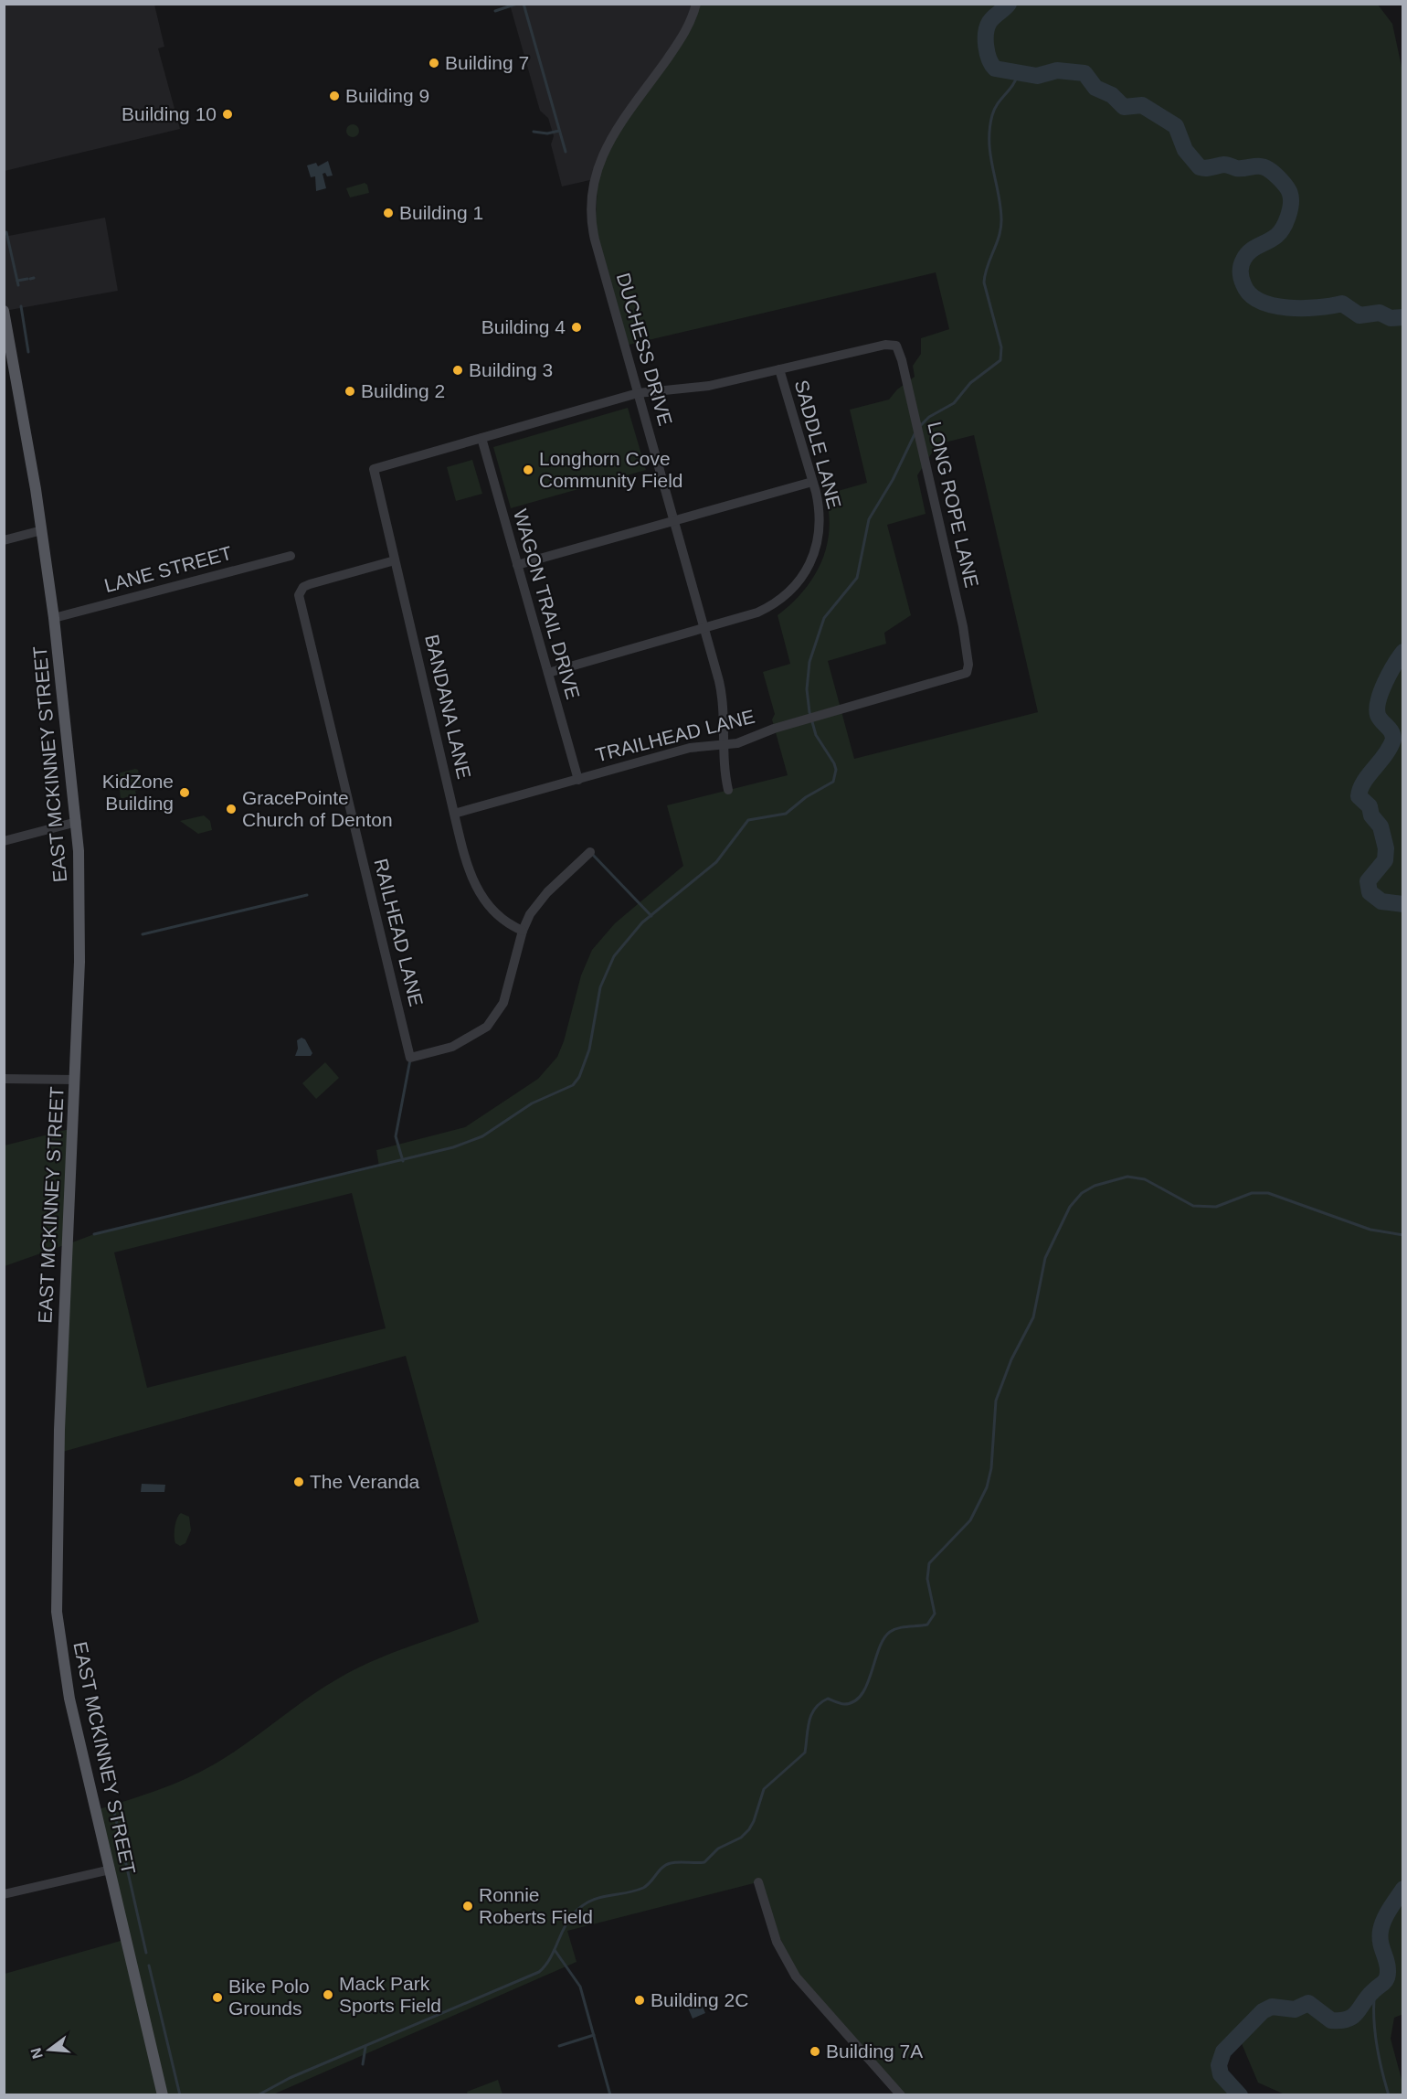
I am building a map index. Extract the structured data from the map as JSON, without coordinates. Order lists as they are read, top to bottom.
{
  "streets": {
    "main road": ["EAST MCKINNEY STREET"],
    "street": [
      "DUCHESS DRIVE",
      "SADDLE LANE",
      "LONG ROPE LANE",
      "LANE STREET",
      "WAGON TRAIL DRIVE",
      "BANDANA LANE",
      "TRAILHEAD LANE",
      "RAILHEAD LANE"
    ]
  },
  "crossings": [
    ["DUCHESS DRIVE", "SADDLE LANE"],
    ["DUCHESS DRIVE", "TRAILHEAD LANE"],
    ["SADDLE LANE", "LONG ROPE LANE"],
    ["SADDLE LANE", "WAGON TRAIL DRIVE"],
    ["LONG ROPE LANE", "TRAILHEAD LANE"],
    ["LANE STREET", "EAST MCKINNEY STREET"],
    ["WAGON TRAIL DRIVE", "BANDANA LANE"],
    ["WAGON TRAIL DRIVE", "TRAILHEAD LANE"],
    ["BANDANA LANE", "TRAILHEAD LANE"],
    ["BANDANA LANE", "RAILHEAD LANE"]
  ],
  "places": [
    "Building 7",
    "Building 9",
    "Building 10",
    "Building 1",
    "Building 4",
    "Building 3",
    "Building 2",
    "Longhorn Cove Community Field",
    "KidZone Building",
    "GracePointe Church of Denton",
    "The Veranda",
    "Ronnie Roberts Field",
    "Mack Park Sports Field",
    "Bike Polo Grounds",
    "Building 2C",
    "Building 7A"
  ],
  "north": "left"
}
